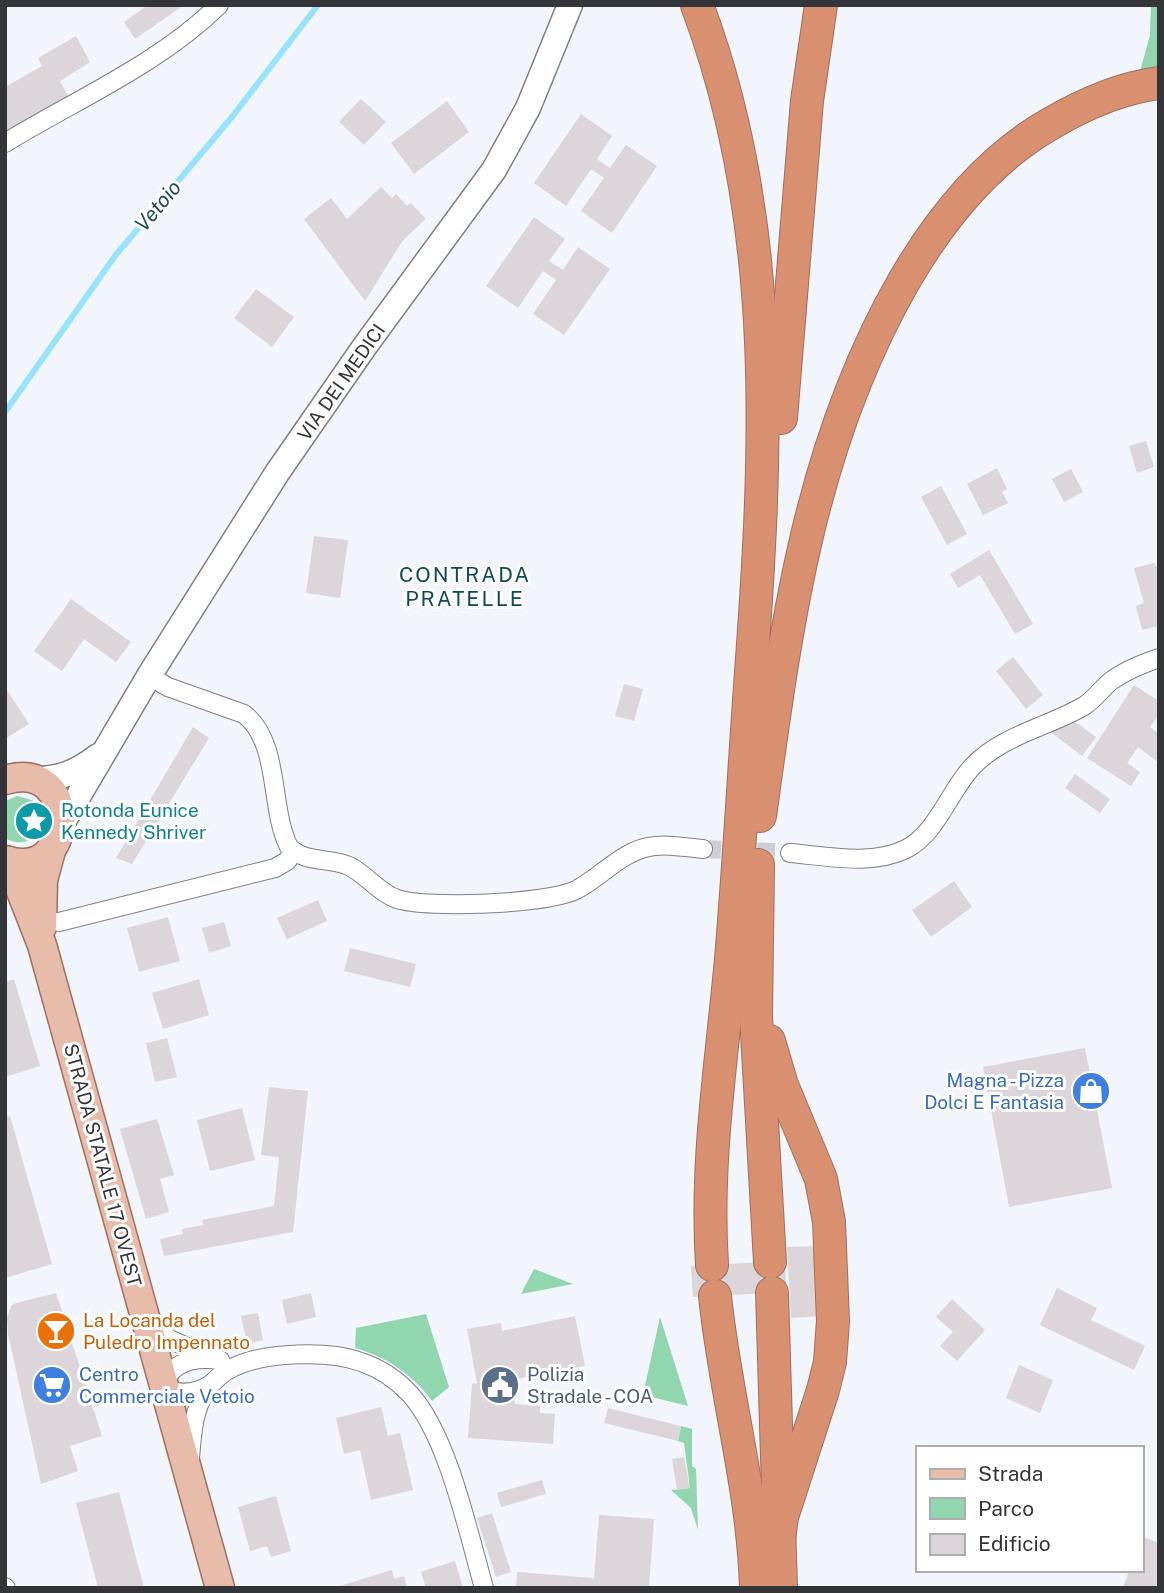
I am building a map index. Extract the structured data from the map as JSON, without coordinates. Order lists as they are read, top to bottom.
{
  "streets": {
    "main road": ["STRADA STATALE 17 OVEST"],
    "street": ["VIA DEI MEDICI"]
  },
  "crossings": [
    ["VIA DEI MEDICI", "STRADA STATALE 17 OVEST"]
  ],
  "districts": ["CONTRADA PRATELLE"],
  "water": ["Vetoio"],
  "places": {
    "place": ["Rotonda Eunice Kennedy Shriver"],
    "shop": ["Magna - Pizza Dolci E Fantasia"],
    "bar": ["La Locanda del Puledro Impennato"],
    "supermarket": ["Centro Commerciale Vetoio"],
    "public building": ["Polizia Stradale - COA"]
  },
  "legend": ["Strada", "Parco", "Edificio"]
}
